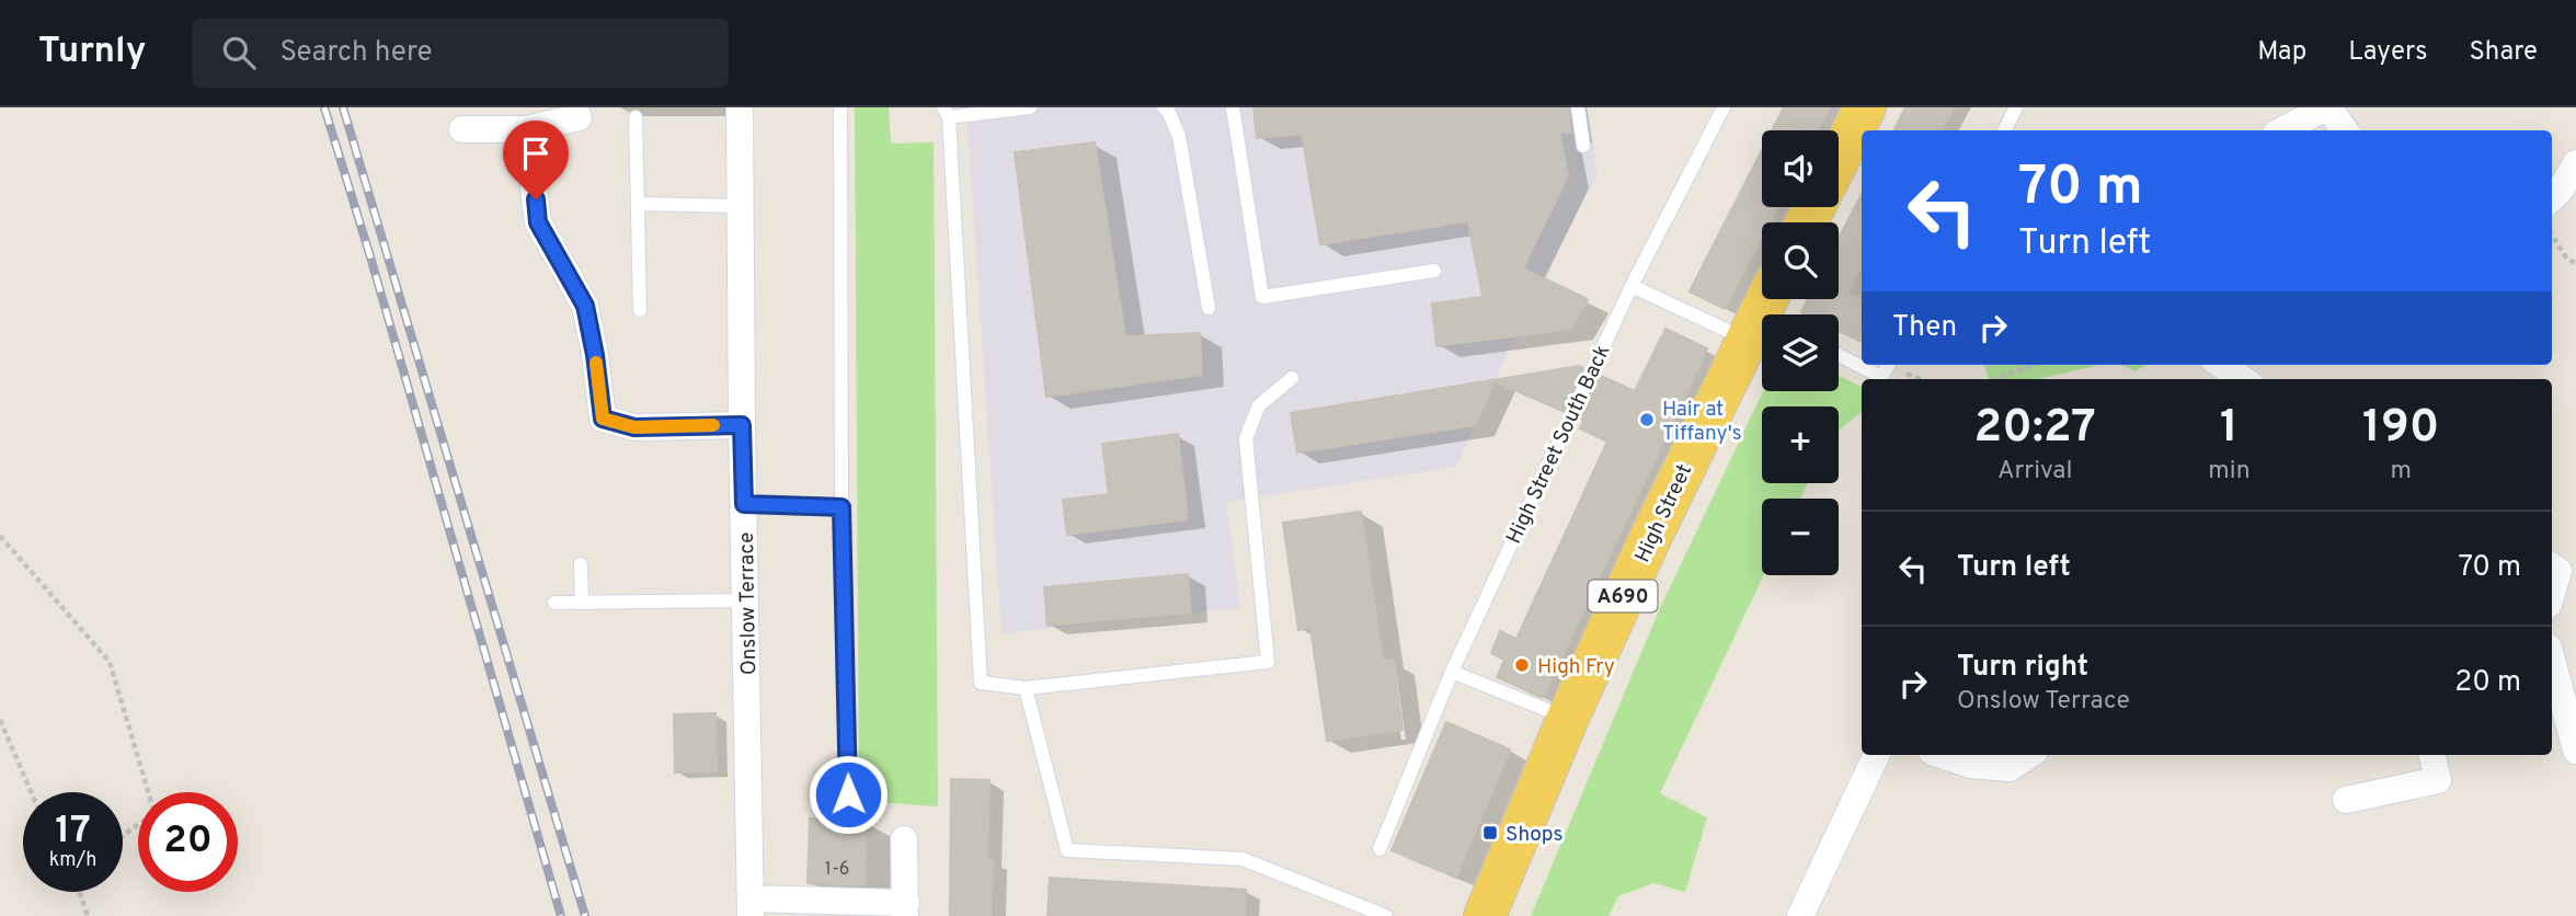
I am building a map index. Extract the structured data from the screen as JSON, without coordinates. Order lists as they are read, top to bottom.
{
  "streets": {
    "main road": ["High Street", "A690"],
    "street": ["Onslow Terrace"],
    "lane": ["High Street South Back"]
  },
  "places": {
    "other": ["Hair at Tiffany's", "High Fry"],
    "transit": ["Shops"]
  },
  "house_numbers": ["1-6"],
  "page": {
    "header": "Turnly",
    "search": "Search here",
    "nav": ["Map", "Layers", "Share"],
    "map_buttons": ["+", "−"],
    "turn": ["70 m", "Turn left"],
    "then": "Then",
    "eta": [
      "20:27",
      "Arrival",
      "1",
      "min",
      "190",
      "m"
    ],
    "list": [
      {
        "name": "Turn left",
        "value": "70 m"
      },
      {
        "name": "Turn right",
        "note": "Onslow Terrace",
        "value": "20 m"
      }
    ],
    "speed": "17 km/h",
    "limit": "20"
  }
}
